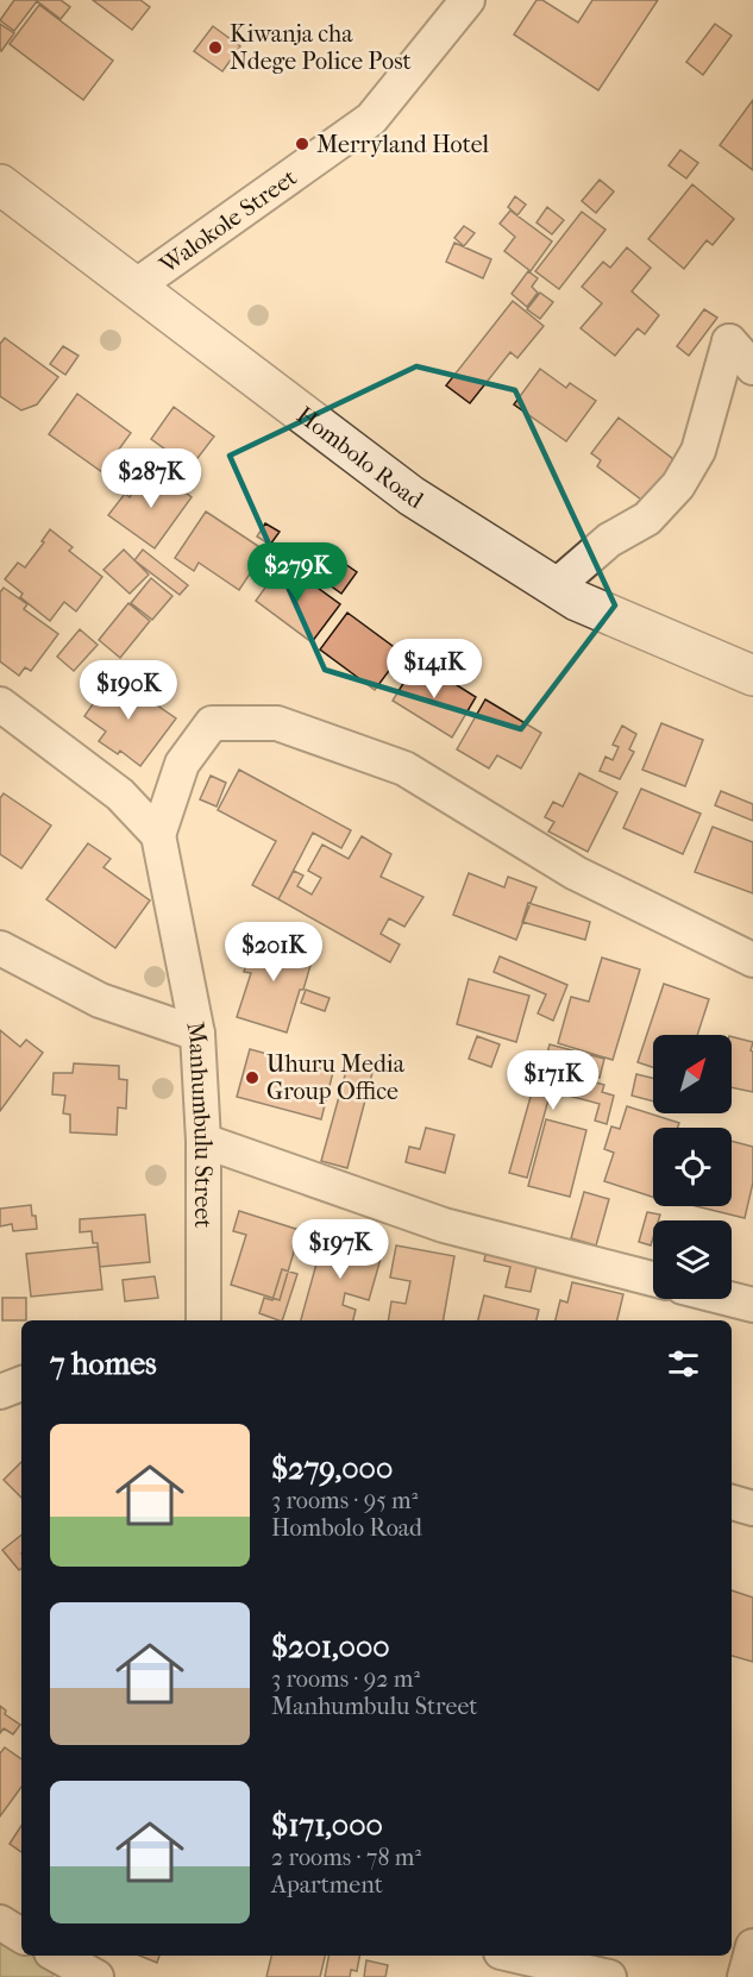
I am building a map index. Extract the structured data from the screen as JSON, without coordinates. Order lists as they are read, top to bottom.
{
  "streets": {
    "street": ["Walokole Street", "Hombolo Road", "Manhumbulu Street"]
  },
  "crossings": [
    ["Walokole Street", "Hombolo Road"]
  ],
  "places": ["Kiwanja cha Ndege Police Post", "Merryland Hotel", "Uhuru Media Group Office"],
  "north": "top right",
  "page": {
    "price": [
      "$287K",
      "$279K",
      "$141K",
      "$190K",
      "$201K",
      "$171K",
      "$197K"
    ],
    "heading": "7 homes",
    "list": [
      {
        "name": "$279,000",
        "note": "3 rooms · 95 m² · Hombolo Road"
      },
      {
        "name": "$201,000",
        "note": "3 rooms · 92 m² · Manhumbulu Street"
      },
      {
        "name": "$171,000",
        "note": "2 rooms · 78 m² · Apartment"
      }
    ]
  }
}
